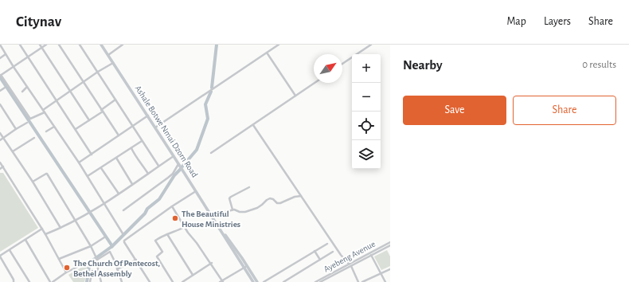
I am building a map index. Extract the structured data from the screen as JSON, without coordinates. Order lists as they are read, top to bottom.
{
  "streets": {
    "main road": ["Ashale Botwe Nmai Dzorn Road"],
    "street": ["Ayebeng Avenue"]
  },
  "places": ["The Beautiful House Ministries", "The Church Of Pentecost, Bethel Assembly"],
  "north": "top right",
  "page": {
    "header": "Citynav",
    "nav": ["Map", "Layers", "Share"],
    "heading": ["Nearby", "0 results"],
    "map_buttons": ["+", "−"],
    "buttons": ["Save", "Share"]
  }
}
